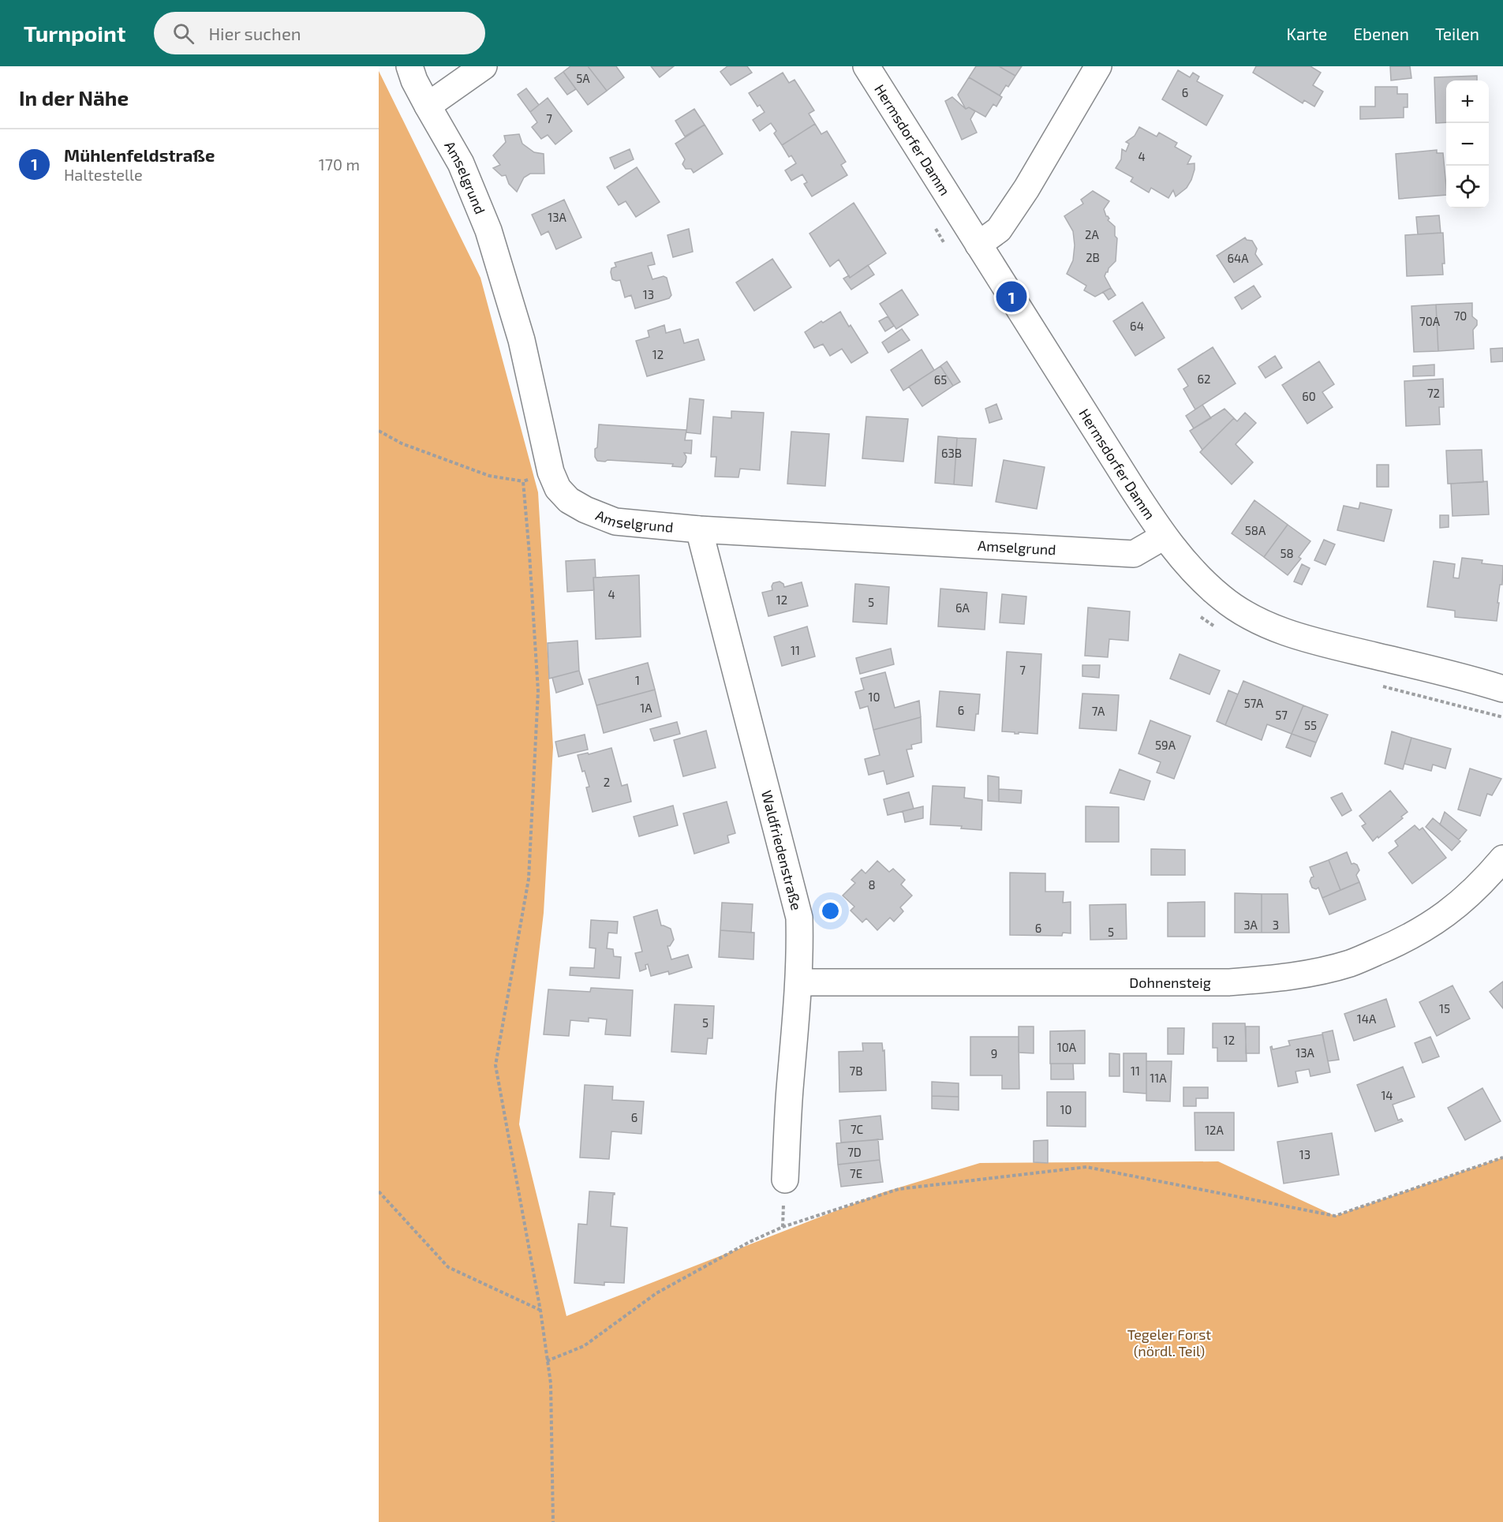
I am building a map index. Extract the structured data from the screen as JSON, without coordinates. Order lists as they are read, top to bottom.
{
  "streets": {
    "street": [
      "Hermsdorfer Damm",
      "Amselgrund",
      "Waldfriedenstraße",
      "Dohnensteig"
    ]
  },
  "crossings": [
    ["Hermsdorfer Damm", "Amselgrund"],
    ["Amselgrund", "Waldfriedenstraße"],
    ["Waldfriedenstraße", "Dohnensteig"]
  ],
  "parks": ["Tegeler Forst (nördl. Teil)"],
  "house_numbers": [
    "5A",
    "6",
    "7",
    "4",
    "13A",
    "2A",
    "2B",
    "64A",
    "13",
    "70",
    "70A",
    "64",
    "12",
    "62",
    "65",
    "72",
    "60",
    "63B",
    "58A",
    "58",
    "4",
    "12",
    "5",
    "6A",
    "11",
    "7",
    "1",
    "10",
    "57A",
    "1A",
    "6",
    "7A",
    "57",
    "55",
    "59A",
    "2",
    "8",
    "3A",
    "3",
    "6",
    "5",
    "15",
    "14A",
    "5",
    "12",
    "10A",
    "13A",
    "9",
    "7B",
    "11",
    "11A",
    "14",
    "10",
    "6",
    "7C",
    "12A",
    "7D",
    "13",
    "7E"
  ],
  "page": {
    "header": "Turnpoint",
    "search": "Hier suchen",
    "nav": ["Karte", "Ebenen", "Teilen"],
    "heading": "In der Nähe",
    "map_buttons": ["+", "−"],
    "list": [
      {
        "mark": "1",
        "name": "Mühlenfeldstraße",
        "note": "Haltestelle",
        "value": "170 m"
      }
    ],
    "pins": "1"
  }
}
